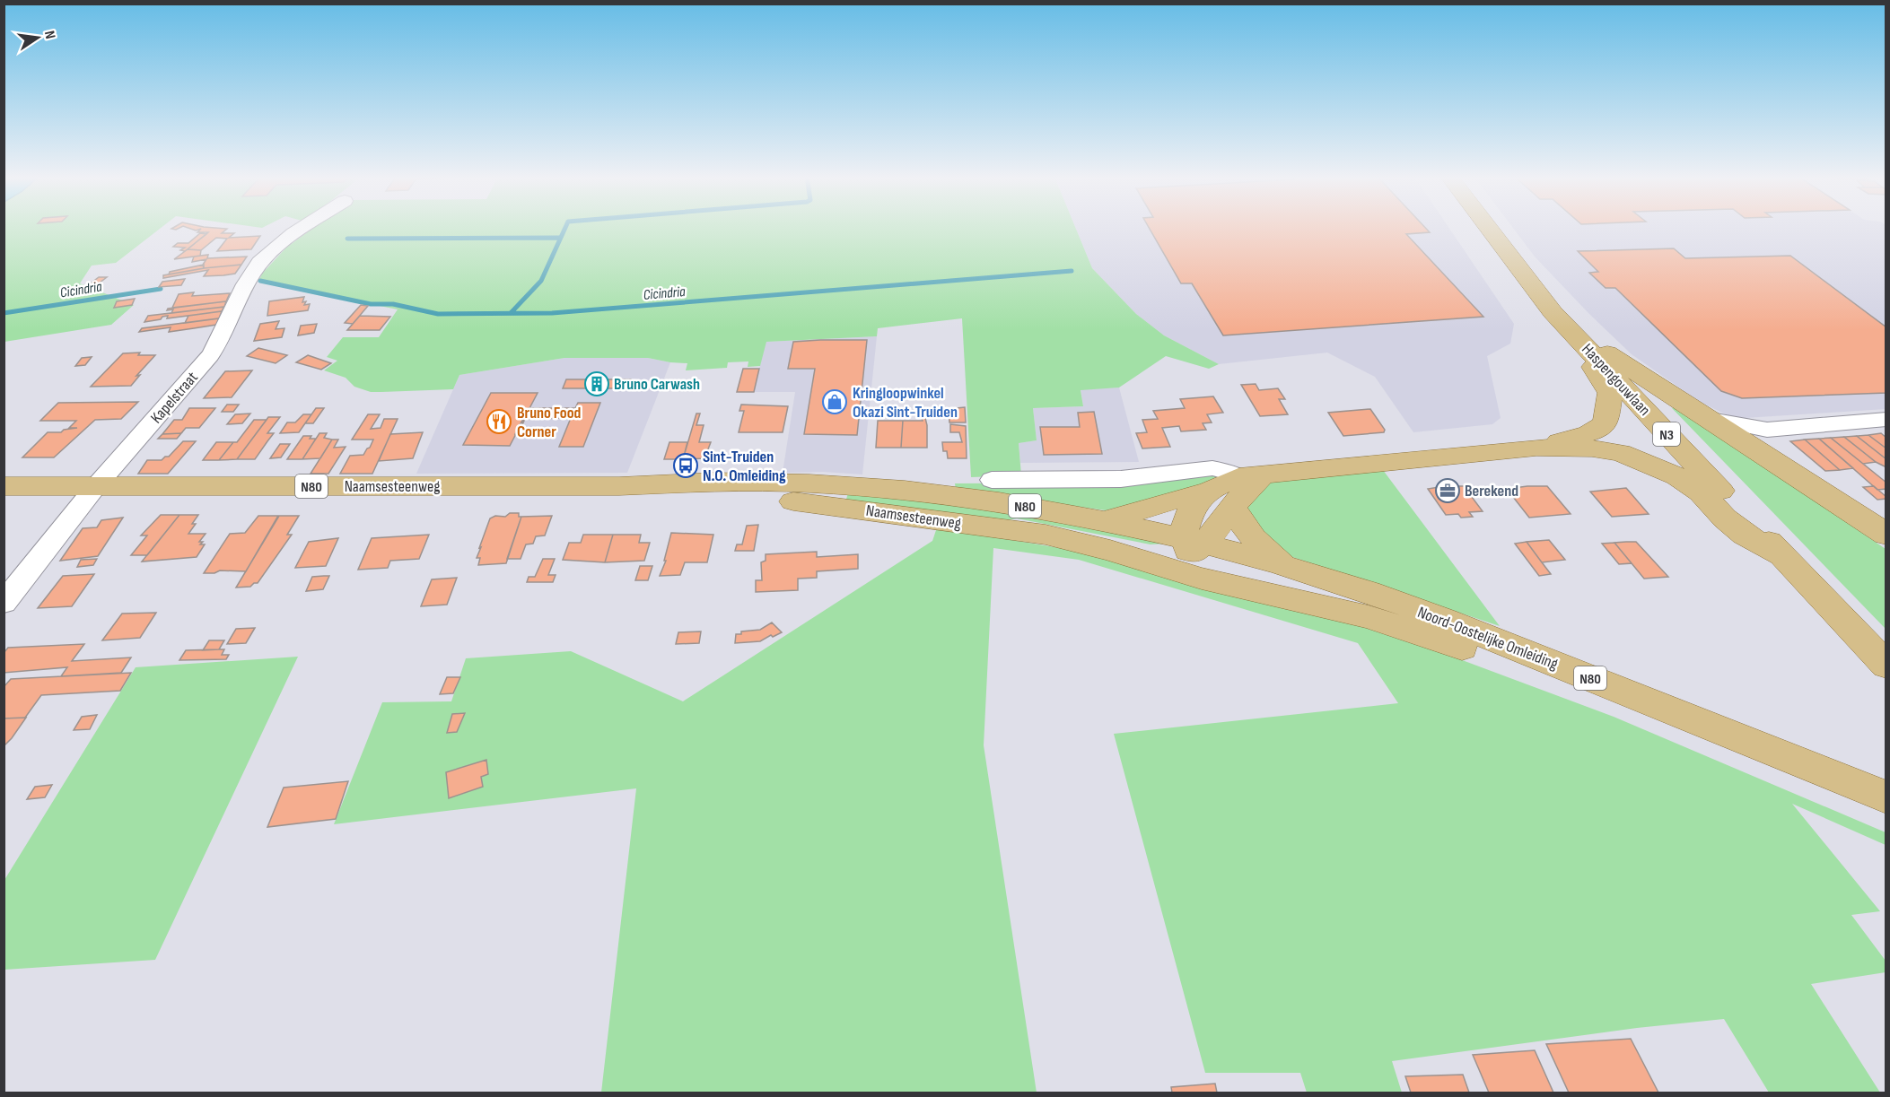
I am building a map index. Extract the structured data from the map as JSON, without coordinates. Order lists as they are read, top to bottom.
{
  "streets": {
    "main road": [
      "Haspengouwlaan",
      "N3",
      "N80",
      "Naamsesteenweg",
      "Noord-Oostelijke Omleiding"
    ],
    "street": ["Kapelstraat"]
  },
  "crossings": [
    ["Kapelstraat", "Naamsesteenweg"],
    ["Naamsesteenweg", "Noord-Oostelijke Omleiding"]
  ],
  "water": ["Cicindria"],
  "places": {
    "building": ["Bruno Carwash"],
    "shop": ["Kringloopwinkel Okazi Sint-Truiden"],
    "restaurant": ["Bruno Food Corner"],
    "bus stop": ["Sint-Truiden N.O. Omleiding"],
    "office": ["Berekend"]
  },
  "north": "right"
}
